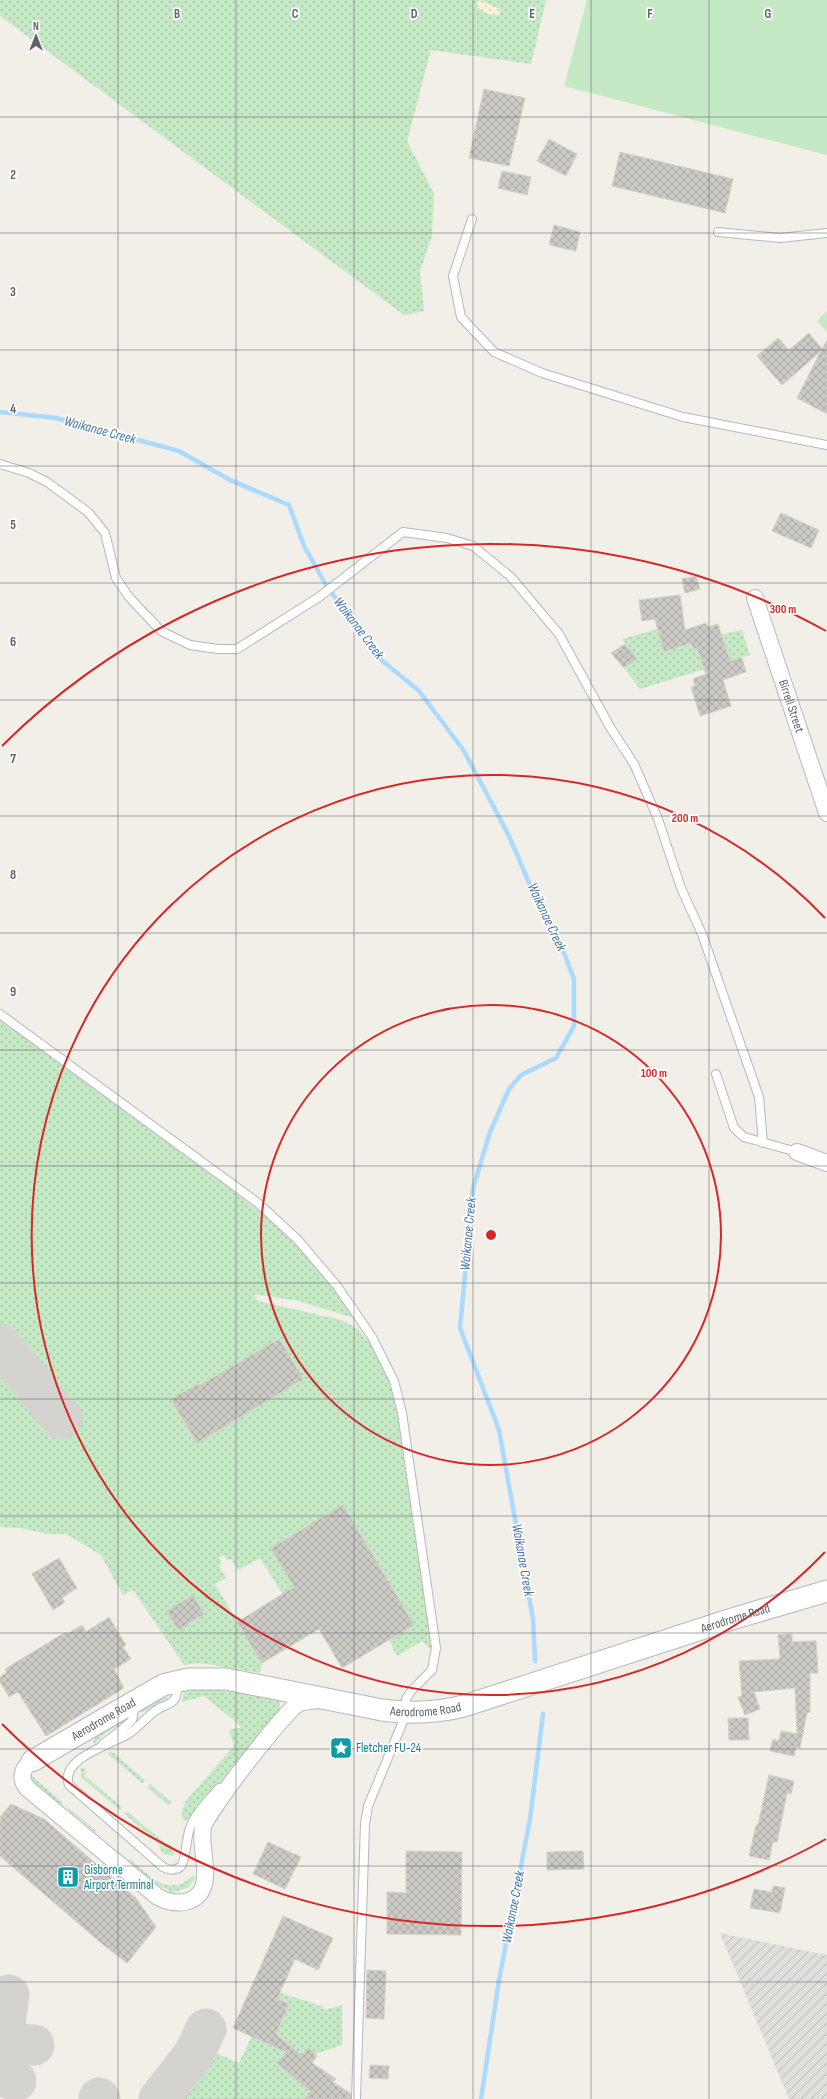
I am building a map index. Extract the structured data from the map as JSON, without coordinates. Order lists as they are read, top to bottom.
{
  "streets": {
    "street": ["Birrell Street", "Aerodrome Road"]
  },
  "water": ["Waikanae Creek"],
  "places": {
    "place": ["Fletcher FU-24"],
    "building": ["Gisborne Airport Terminal"]
  },
  "north": "top",
  "grid": {
    "columns": [
      "B",
      "C",
      "D",
      "E",
      "F",
      "G"
    ],
    "rows": [
      "2",
      "3",
      "4",
      "5",
      "6",
      "7",
      "8",
      "9"
    ]
  },
  "rings": ["300 m", "200 m", "100 m"]
}
